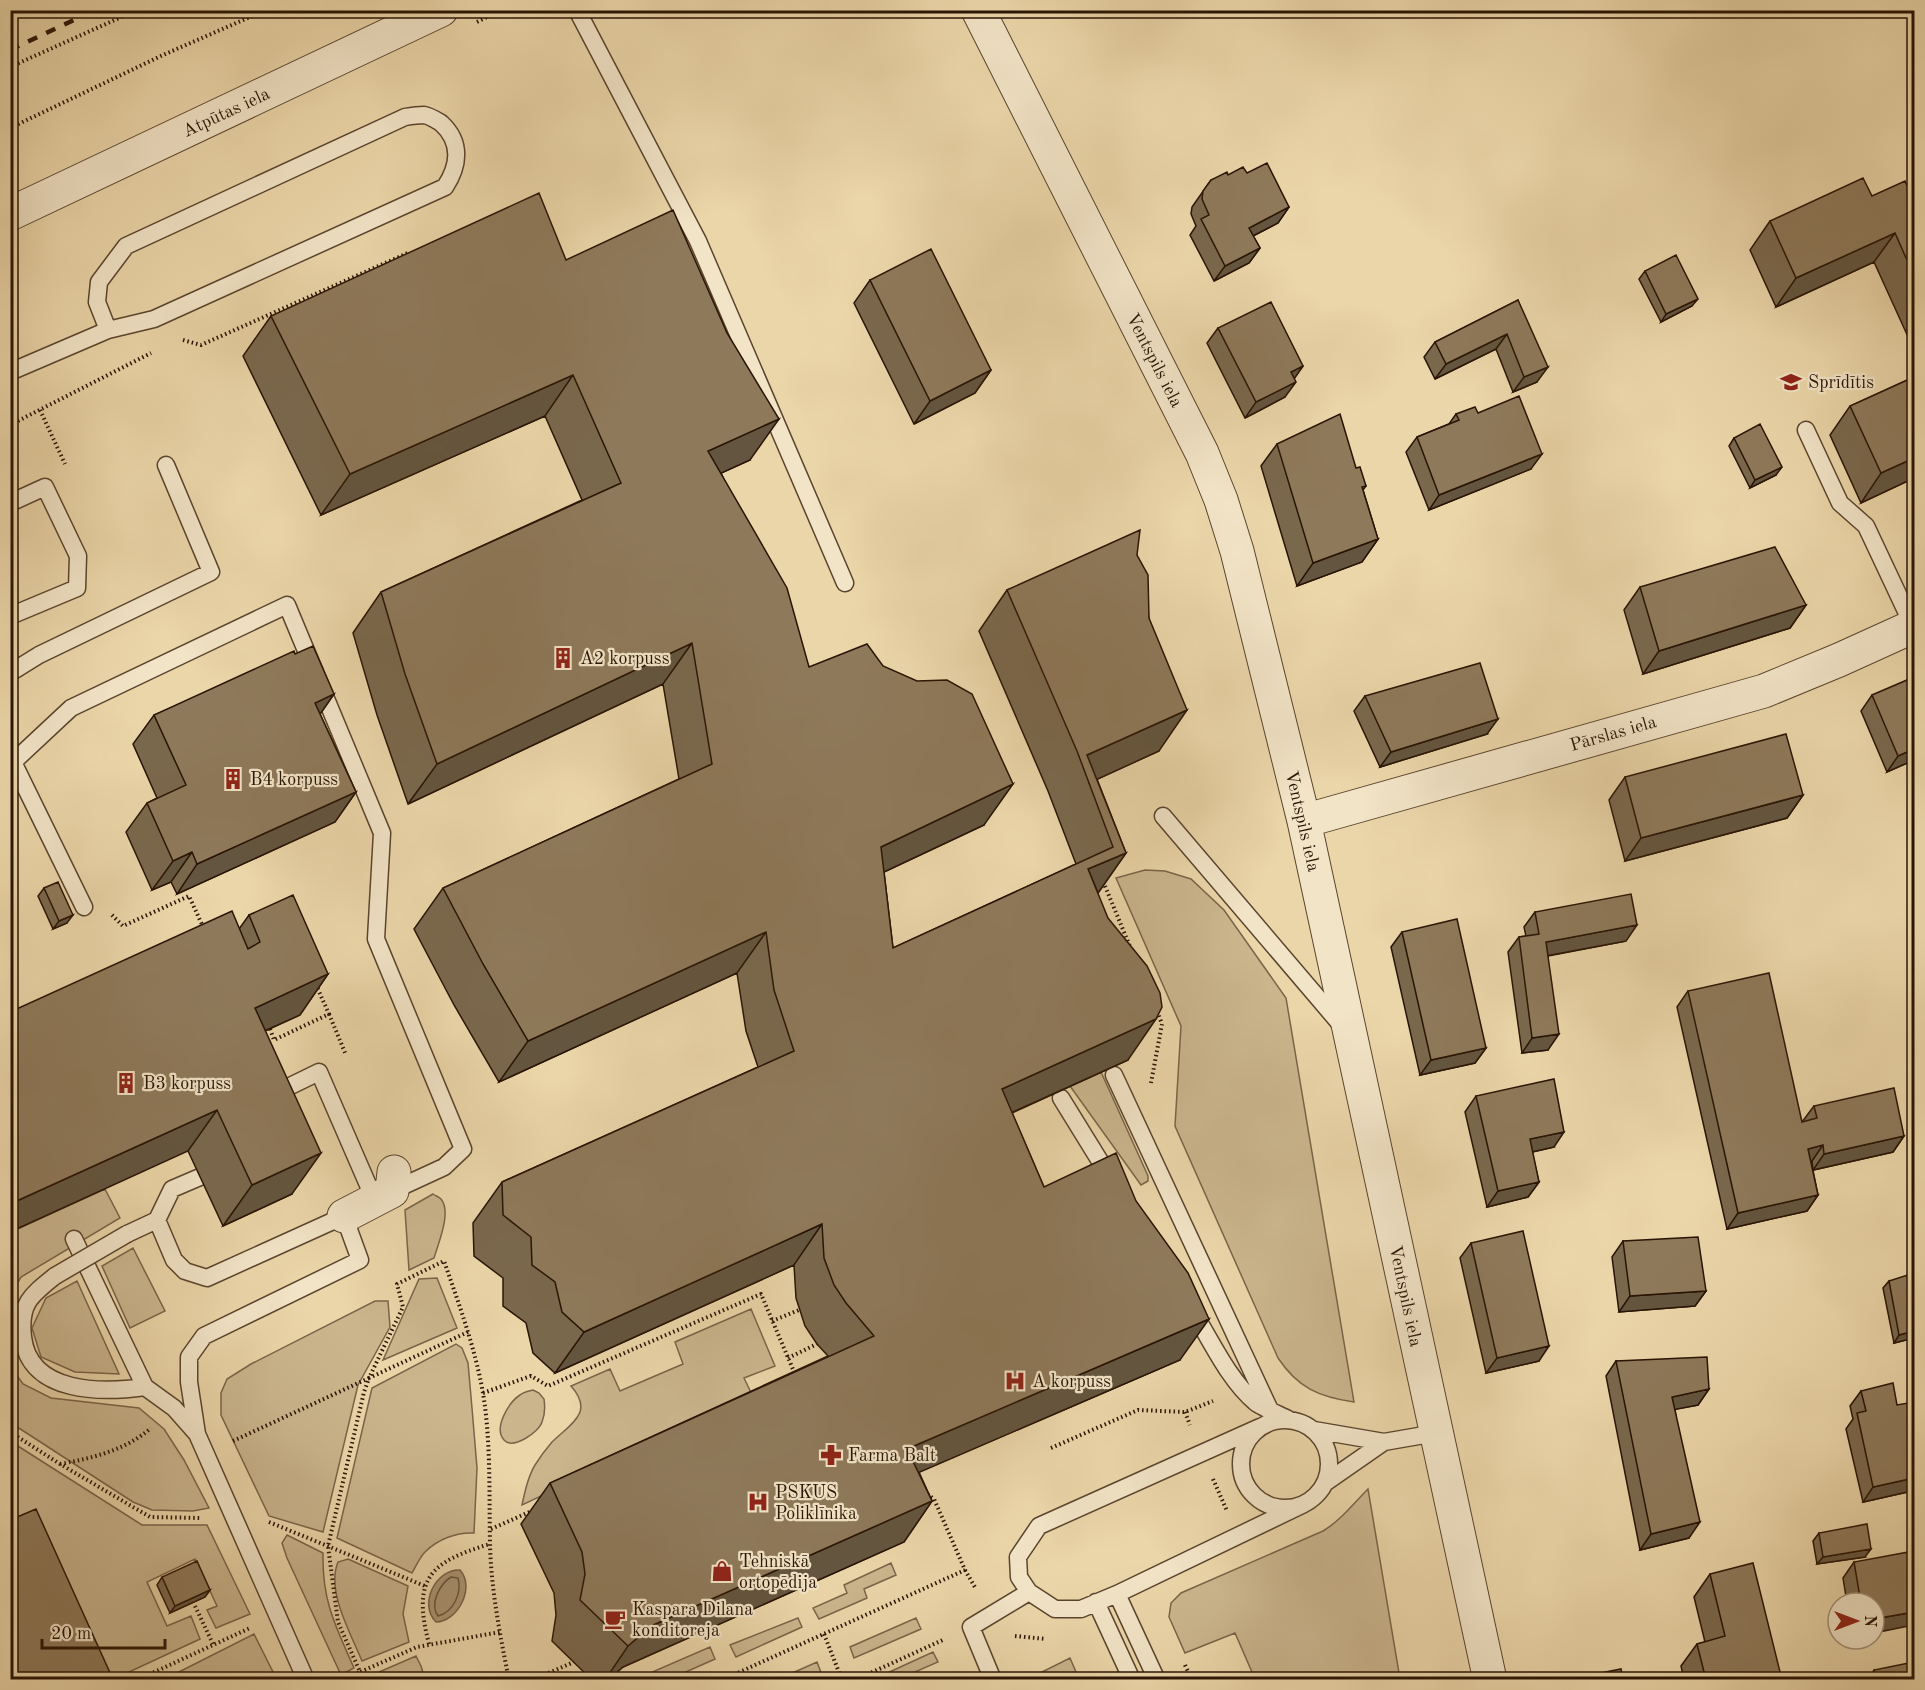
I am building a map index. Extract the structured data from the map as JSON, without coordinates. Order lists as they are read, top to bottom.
{
  "streets": {
    "street": ["Atpūtas iela", "Ventspils iela", "Pārslas iela"]
  },
  "crossings": [
    ["Ventspils iela", "Pārslas iela"]
  ],
  "places": {
    "school or university": ["Sprīdītis"],
    "building": ["A2 korpuss", "B4 korpuss", "B3 korpuss"],
    "hospital": ["A korpuss", "PSKUS Poliklīnika"],
    "pharmacy": ["Farma Balt"],
    "shop": ["Tehniskā ortopēdija"],
    "cafe": ["Kaspara Dilana konditoreja"]
  },
  "scale_bar": "20 m",
  "north": "right"
}
